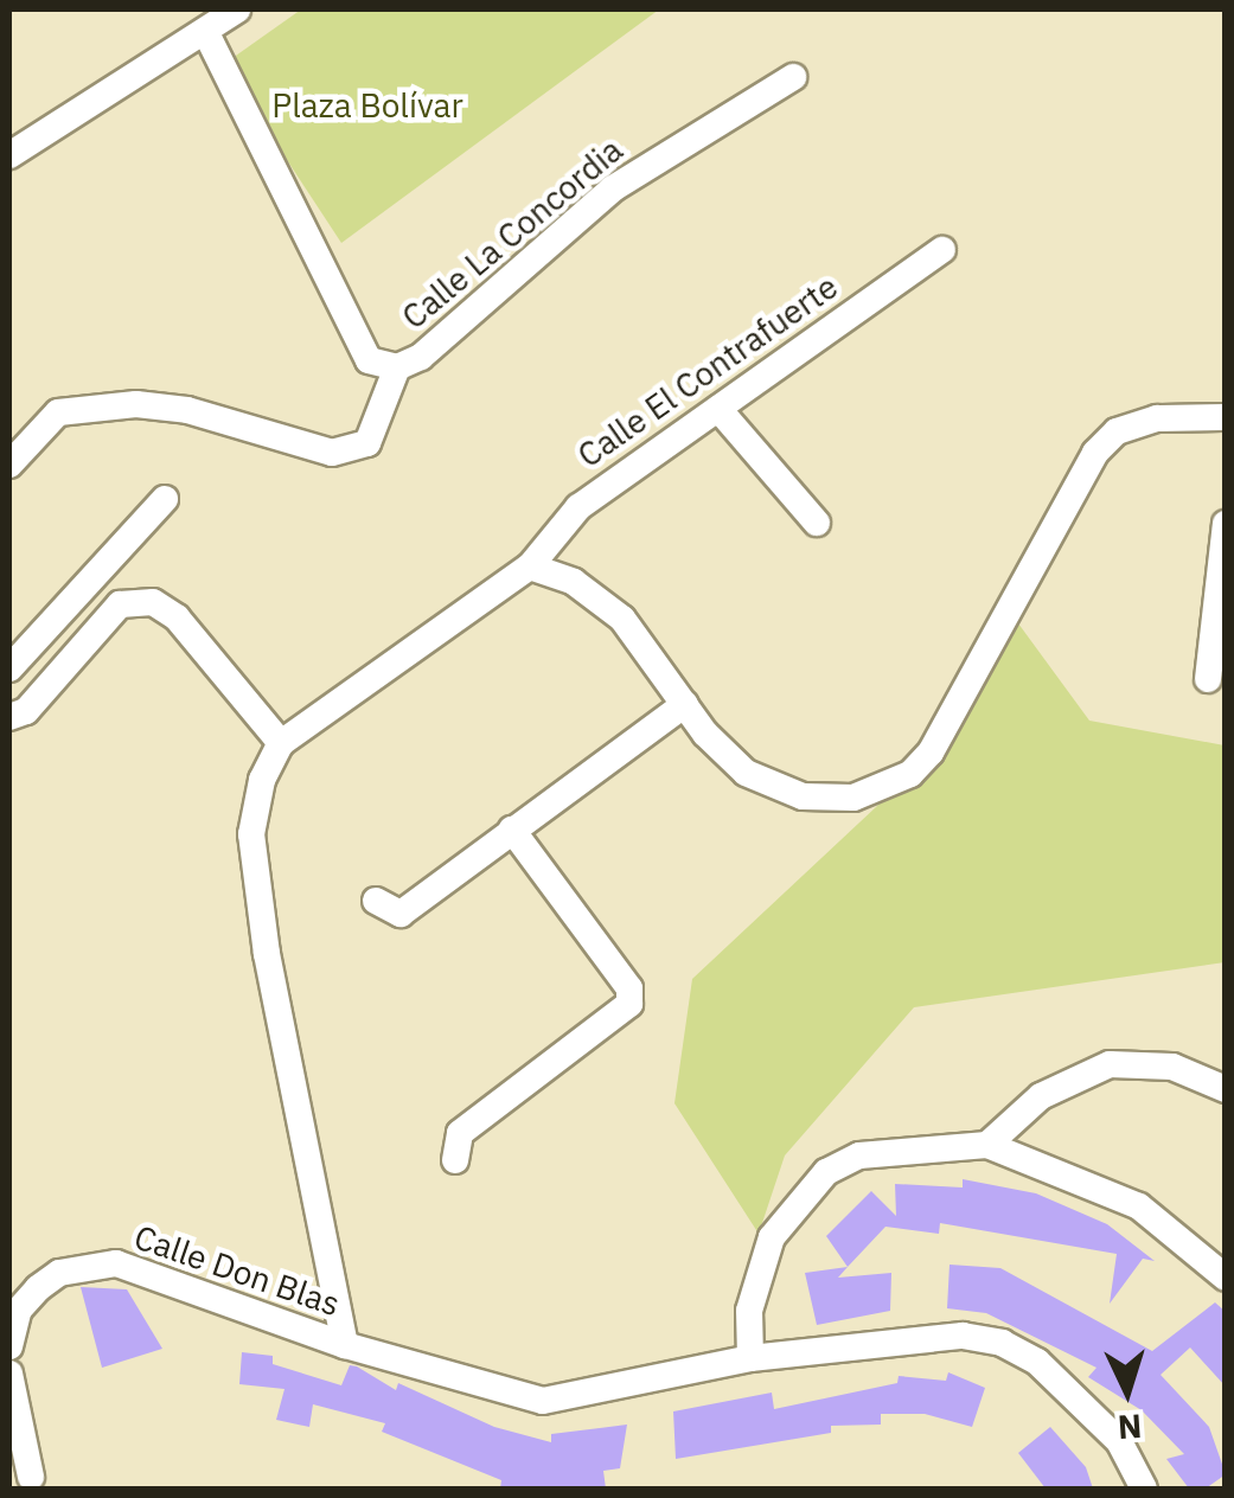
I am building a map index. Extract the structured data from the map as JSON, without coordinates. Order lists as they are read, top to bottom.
{
  "streets": {
    "street": ["Calle La Concordia", "Calle El Contrafuerte", "Calle Don Blas"]
  },
  "parks": ["Plaza Bolívar"],
  "north": "bottom"
}
